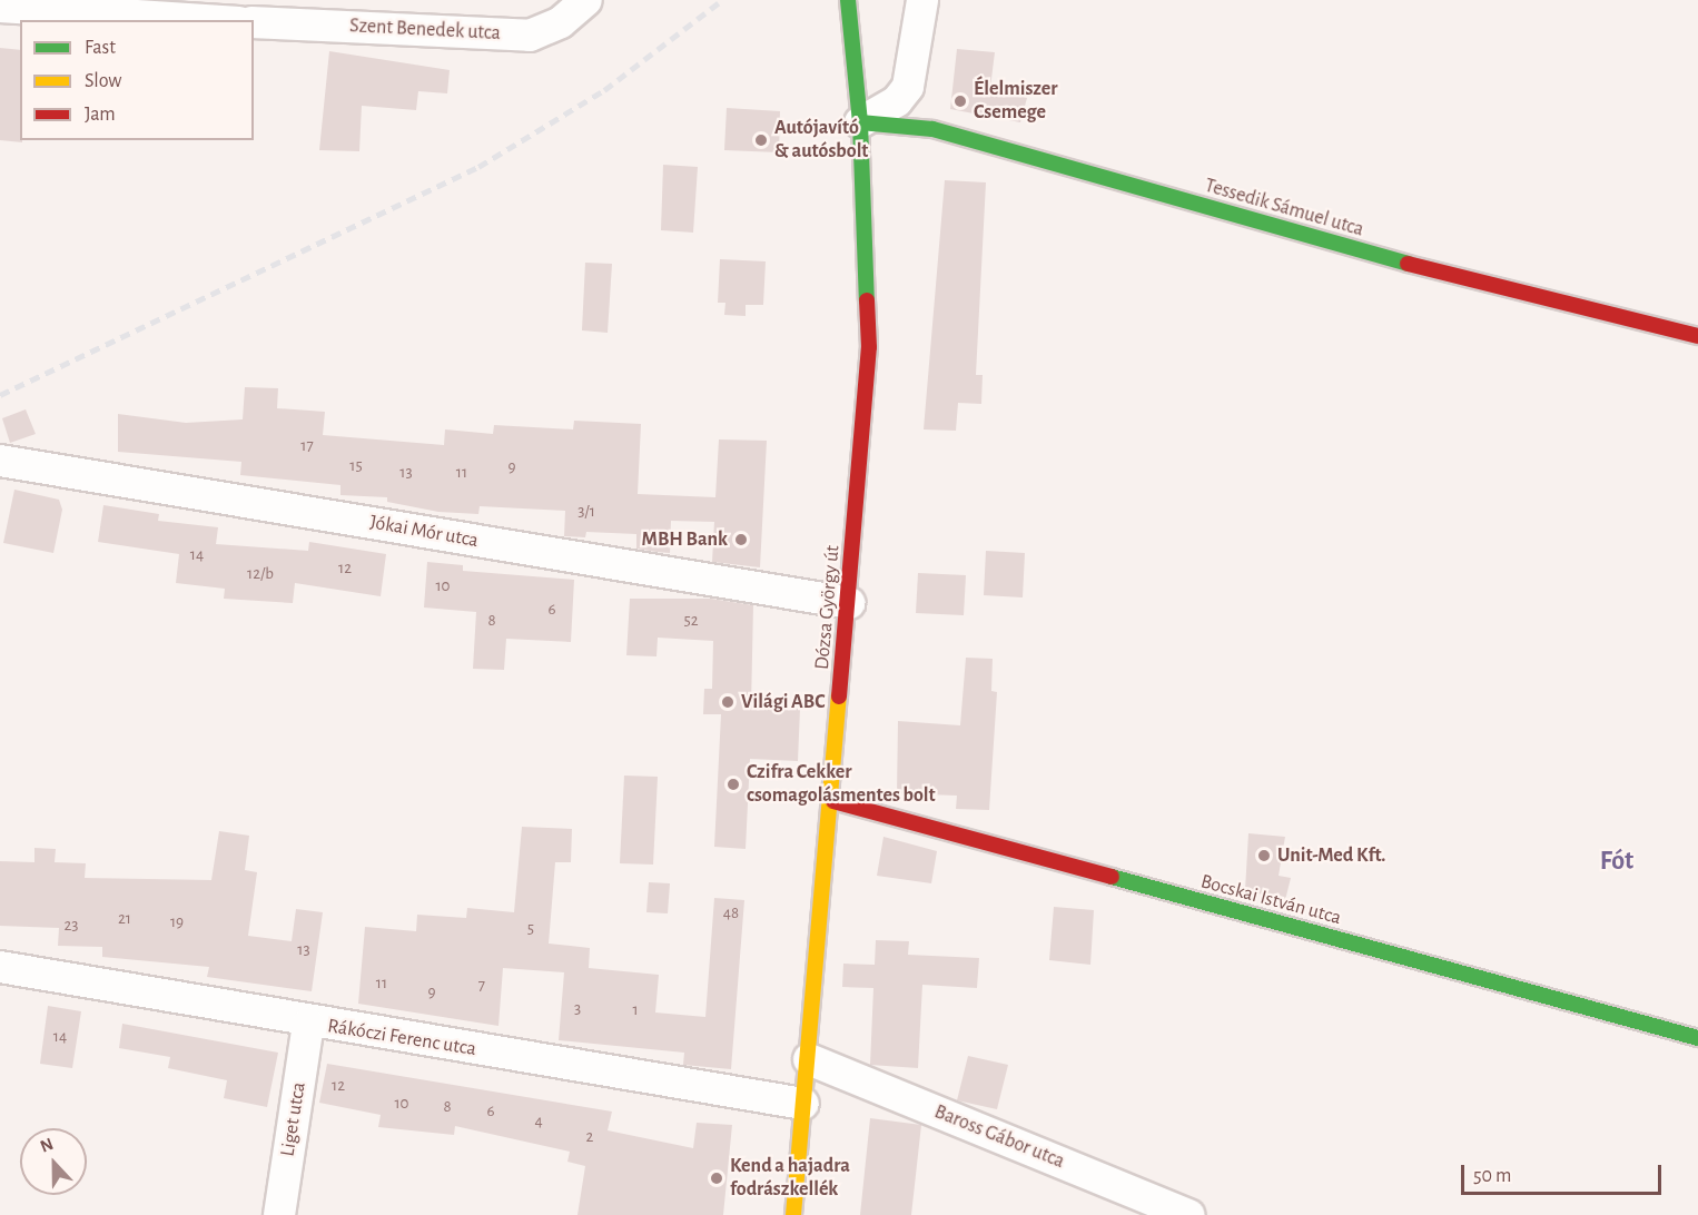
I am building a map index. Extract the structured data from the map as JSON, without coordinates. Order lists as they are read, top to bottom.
{
  "streets": {
    "street": [
      "Szent Benedek utca",
      "Tessedik Sámuel utca",
      "Jókai Mór utca",
      "Dózsa György út",
      "Bocskai István utca",
      "Rákóczi Ferenc utca",
      "Liget utca",
      "Baross Gábor utca"
    ]
  },
  "crossings": [
    ["Tessedik Sámuel utca", "Dózsa György út"],
    ["Jókai Mór utca", "Dózsa György út"],
    ["Dózsa György út", "Bocskai István utca"],
    ["Dózsa György út", "Rákóczi Ferenc utca"],
    ["Dózsa György út", "Baross Gábor utca"],
    ["Rákóczi Ferenc utca", "Liget utca"]
  ],
  "districts": ["Fót"],
  "places": [
    "Élelmiszer Csemege",
    "Autójavító & autósbolt",
    "MBH Bank",
    "Világi ABC",
    "Czifra Cekker csomagolásmentes bolt",
    "Unit-Med Kft.",
    "Kend a hajadra fodrászkellék"
  ],
  "house_numbers": [
    "17",
    "15",
    "9",
    "13",
    "11",
    "3/1",
    "14",
    "12",
    "12/b",
    "10",
    "6",
    "8",
    "52",
    "48",
    "21",
    "19",
    "23",
    "5",
    "13",
    "11",
    "7",
    "9",
    "3",
    "1",
    "14",
    "12",
    "10",
    "8",
    "6",
    "4",
    "2"
  ],
  "legend": ["Fast", "Slow", "Jam"],
  "scale_bar": "50 m",
  "north": "top"
}
